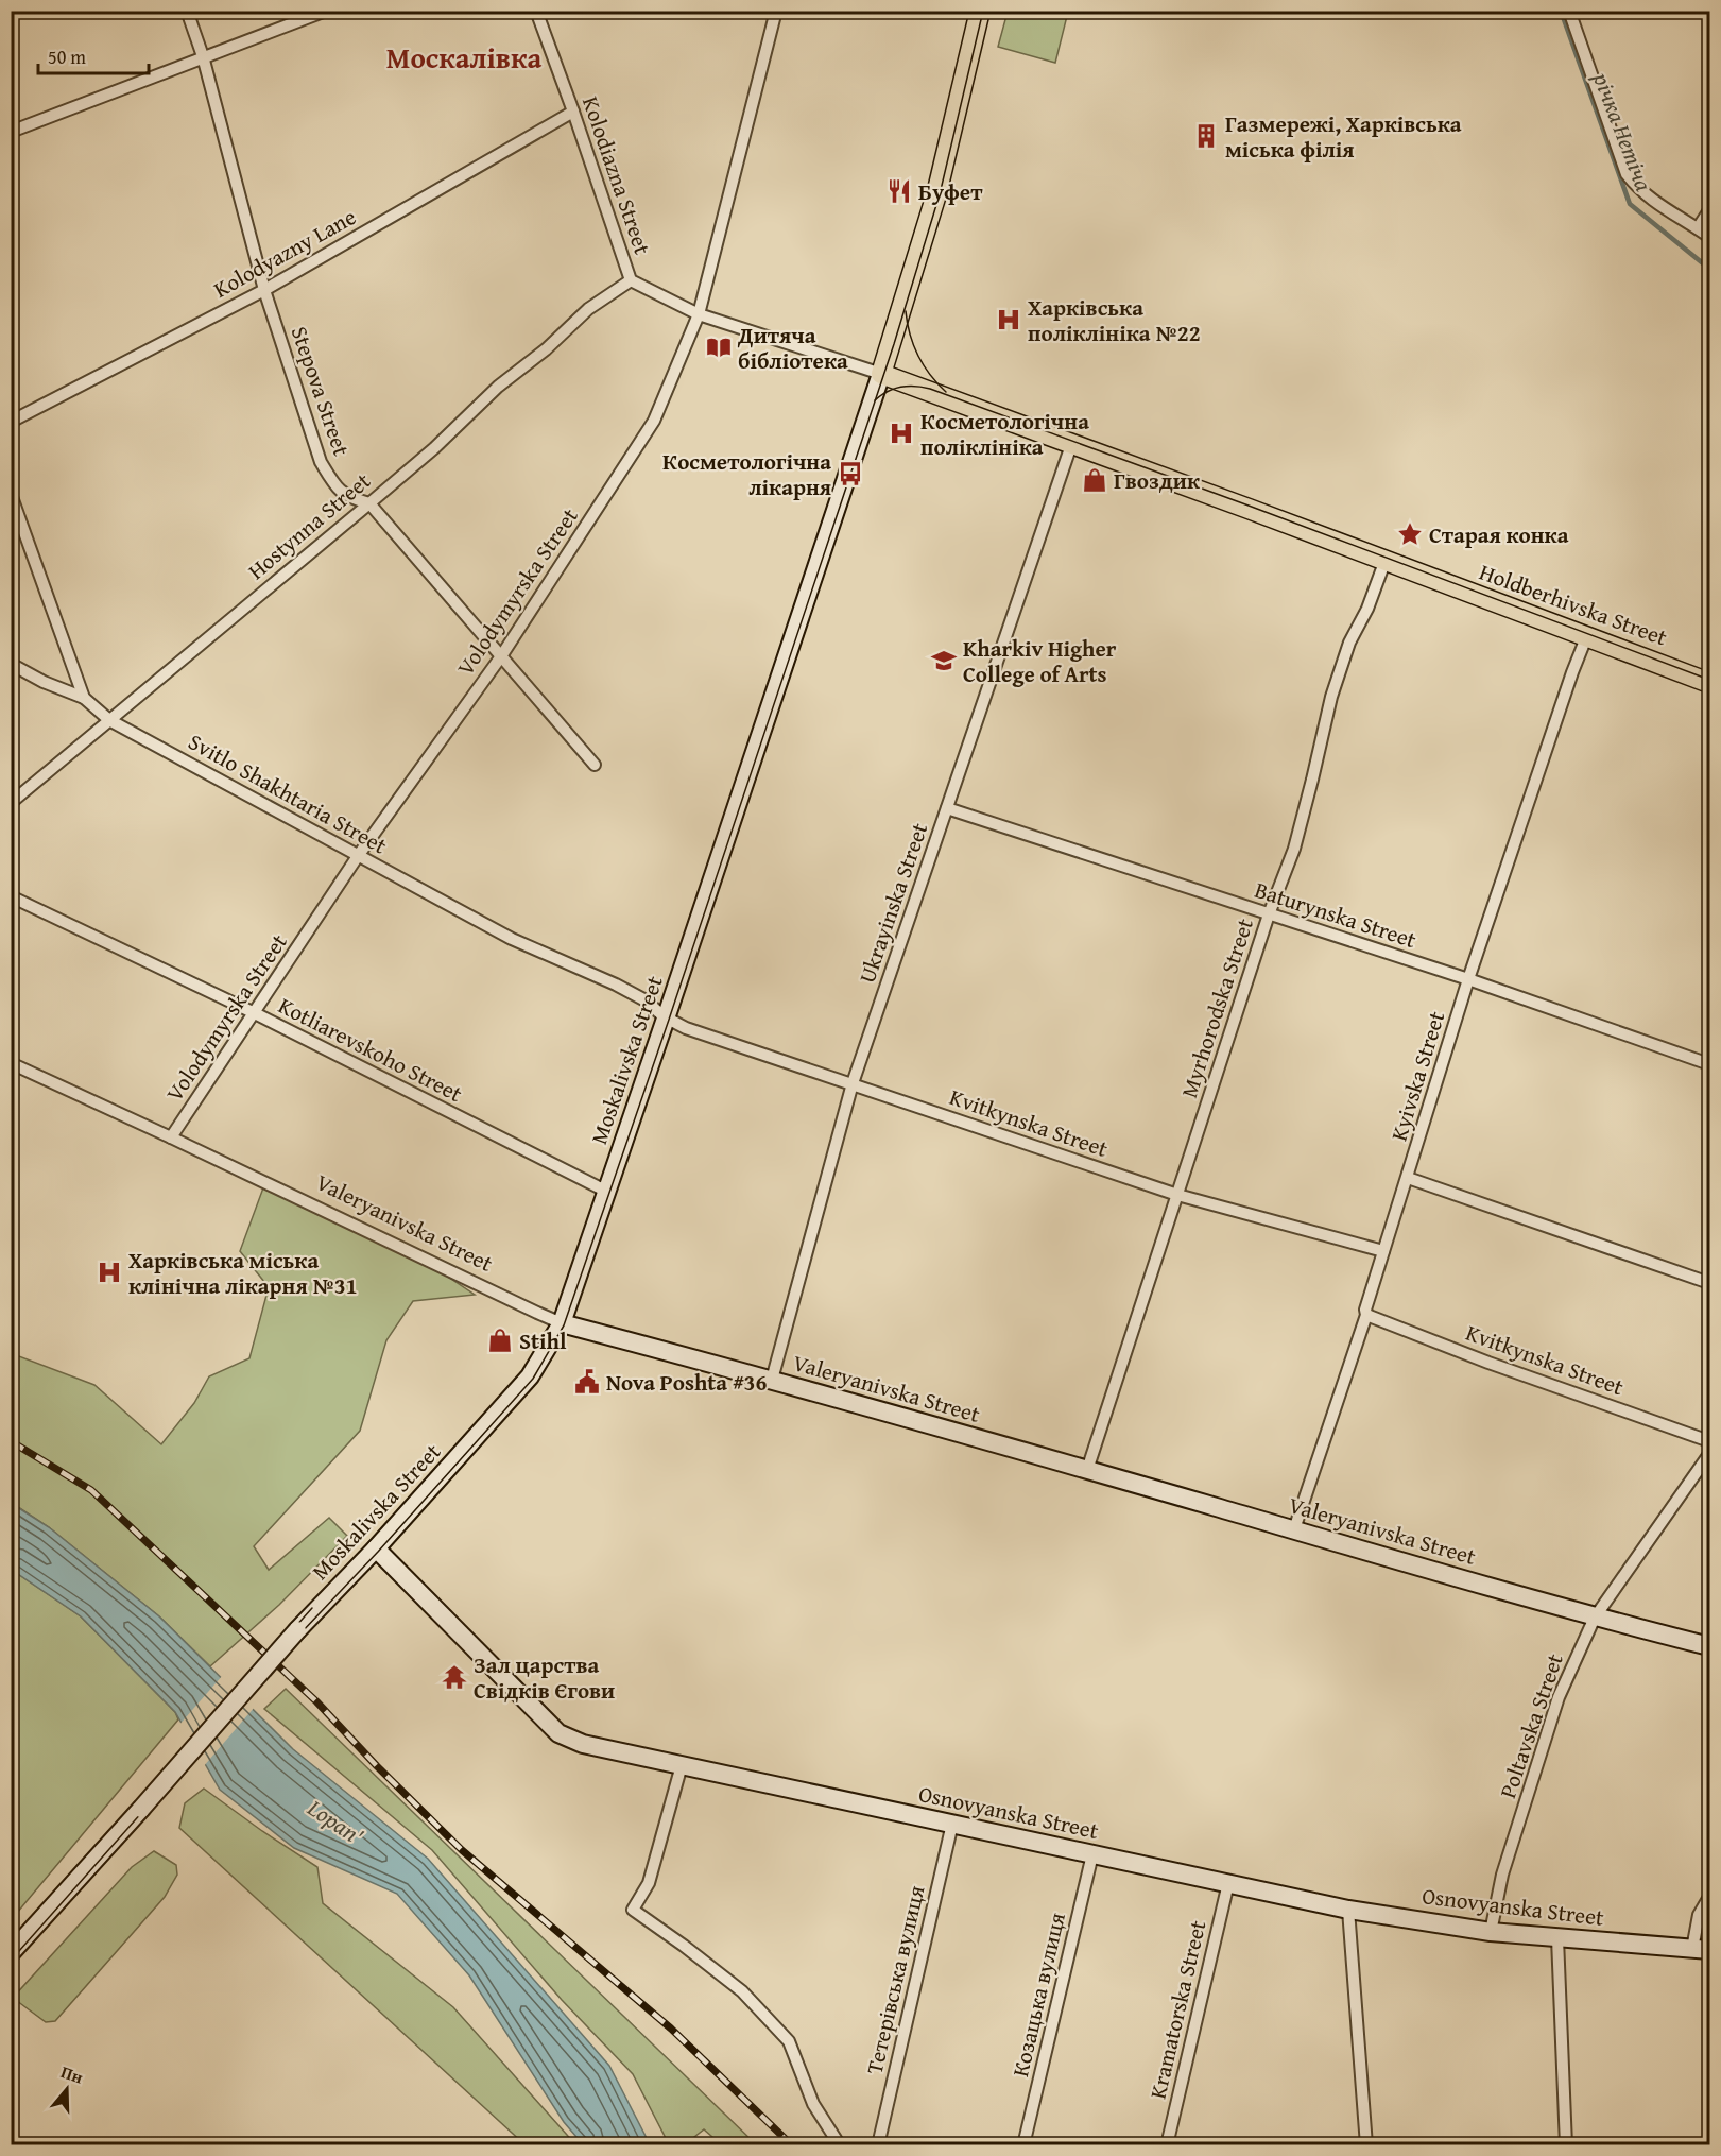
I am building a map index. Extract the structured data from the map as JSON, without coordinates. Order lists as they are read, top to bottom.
{
  "streets": {
    "main road": ["Holdberhivska Street", "Moskalivska Street"],
    "street": [
      "Kolodiazna Street",
      "Kolodyazny Lane",
      "Stepova Street",
      "Hostynna Street",
      "Volodymyrska Street",
      "Svitlo Shakhtaria Street",
      "Ukrayinska Street",
      "Baturynska Street",
      "Myrhorodska Street",
      "Kotliarevskoho Street",
      "Kyivska Street",
      "Kvitkynska Street",
      "Valeryanivska Street",
      "Poltavska Street",
      "Osnovyanska Street",
      "Тетерівська вулиця",
      "Козацька вулиця",
      "Kramatorska Street"
    ]
  },
  "crossings": [
    ["Kolodiazna Street", "Kolodyazny Lane"],
    ["Kolodiazna Street", "Hostynna Street"],
    ["Kolodiazna Street", "Volodymyrska Street"],
    ["Kolodiazna Street", "Holdberhivska Street"],
    ["Kolodiazna Street", "Moskalivska Street"],
    ["Kolodyazny Lane", "Stepova Street"],
    ["Stepova Street", "Hostynna Street"],
    ["Stepova Street", "Volodymyrska Street"],
    ["Hostynna Street", "Svitlo Shakhtaria Street"],
    ["Volodymyrska Street", "Svitlo Shakhtaria Street"],
    ["Volodymyrska Street", "Kotliarevskoho Street"],
    ["Volodymyrska Street", "Valeryanivska Street"],
    ["Holdberhivska Street", "Ukrayinska Street"],
    ["Holdberhivska Street", "Myrhorodska Street"],
    ["Holdberhivska Street", "Moskalivska Street"],
    ["Holdberhivska Street", "Kyivska Street"],
    ["Svitlo Shakhtaria Street", "Moskalivska Street"],
    ["Svitlo Shakhtaria Street", "Kvitkynska Street"],
    ["Ukrayinska Street", "Baturynska Street"],
    ["Ukrayinska Street", "Kvitkynska Street"],
    ["Ukrayinska Street", "Valeryanivska Street"],
    ["Baturynska Street", "Myrhorodska Street"],
    ["Baturynska Street", "Kyivska Street"],
    ["Myrhorodska Street", "Kvitkynska Street"],
    ["Myrhorodska Street", "Valeryanivska Street"],
    ["Kotliarevskoho Street", "Moskalivska Street"],
    ["Moskalivska Street", "Kvitkynska Street"],
    ["Moskalivska Street", "Valeryanivska Street"],
    ["Moskalivska Street", "Osnovyanska Street"],
    ["Kyivska Street", "Kvitkynska Street"],
    ["Kyivska Street", "Valeryanivska Street"],
    ["Valeryanivska Street", "Poltavska Street"],
    ["Poltavska Street", "Osnovyanska Street"],
    ["Osnovyanska Street", "Тетерівська вулиця"],
    ["Osnovyanska Street", "Козацька вулиця"],
    ["Osnovyanska Street", "Kramatorska Street"]
  ],
  "districts": ["Москалівка"],
  "water": ["річка Нетіча", "Lopan'"],
  "places": {
    "building": ["Газмережі, Харківська міська філія"],
    "restaurant": ["Буфет"],
    "hospital": ["Харківська поліклініка №22", "Косметологічна поліклініка", "Харківська міська клінічна лікарня №31"],
    "library": ["Дитяча бібліотека"],
    "bus stop": ["Косметологічна лікарня"],
    "shop": ["Гвоздик", "Stihl"],
    "place": ["Старая конка"],
    "school or university": ["Kharkiv Higher College of Arts"],
    "public building": ["Nova Poshta #36"],
    "temple": ["Зал царства Свідків Єгови"]
  },
  "scale_bar": "50 m",
  "north": "top"
}
